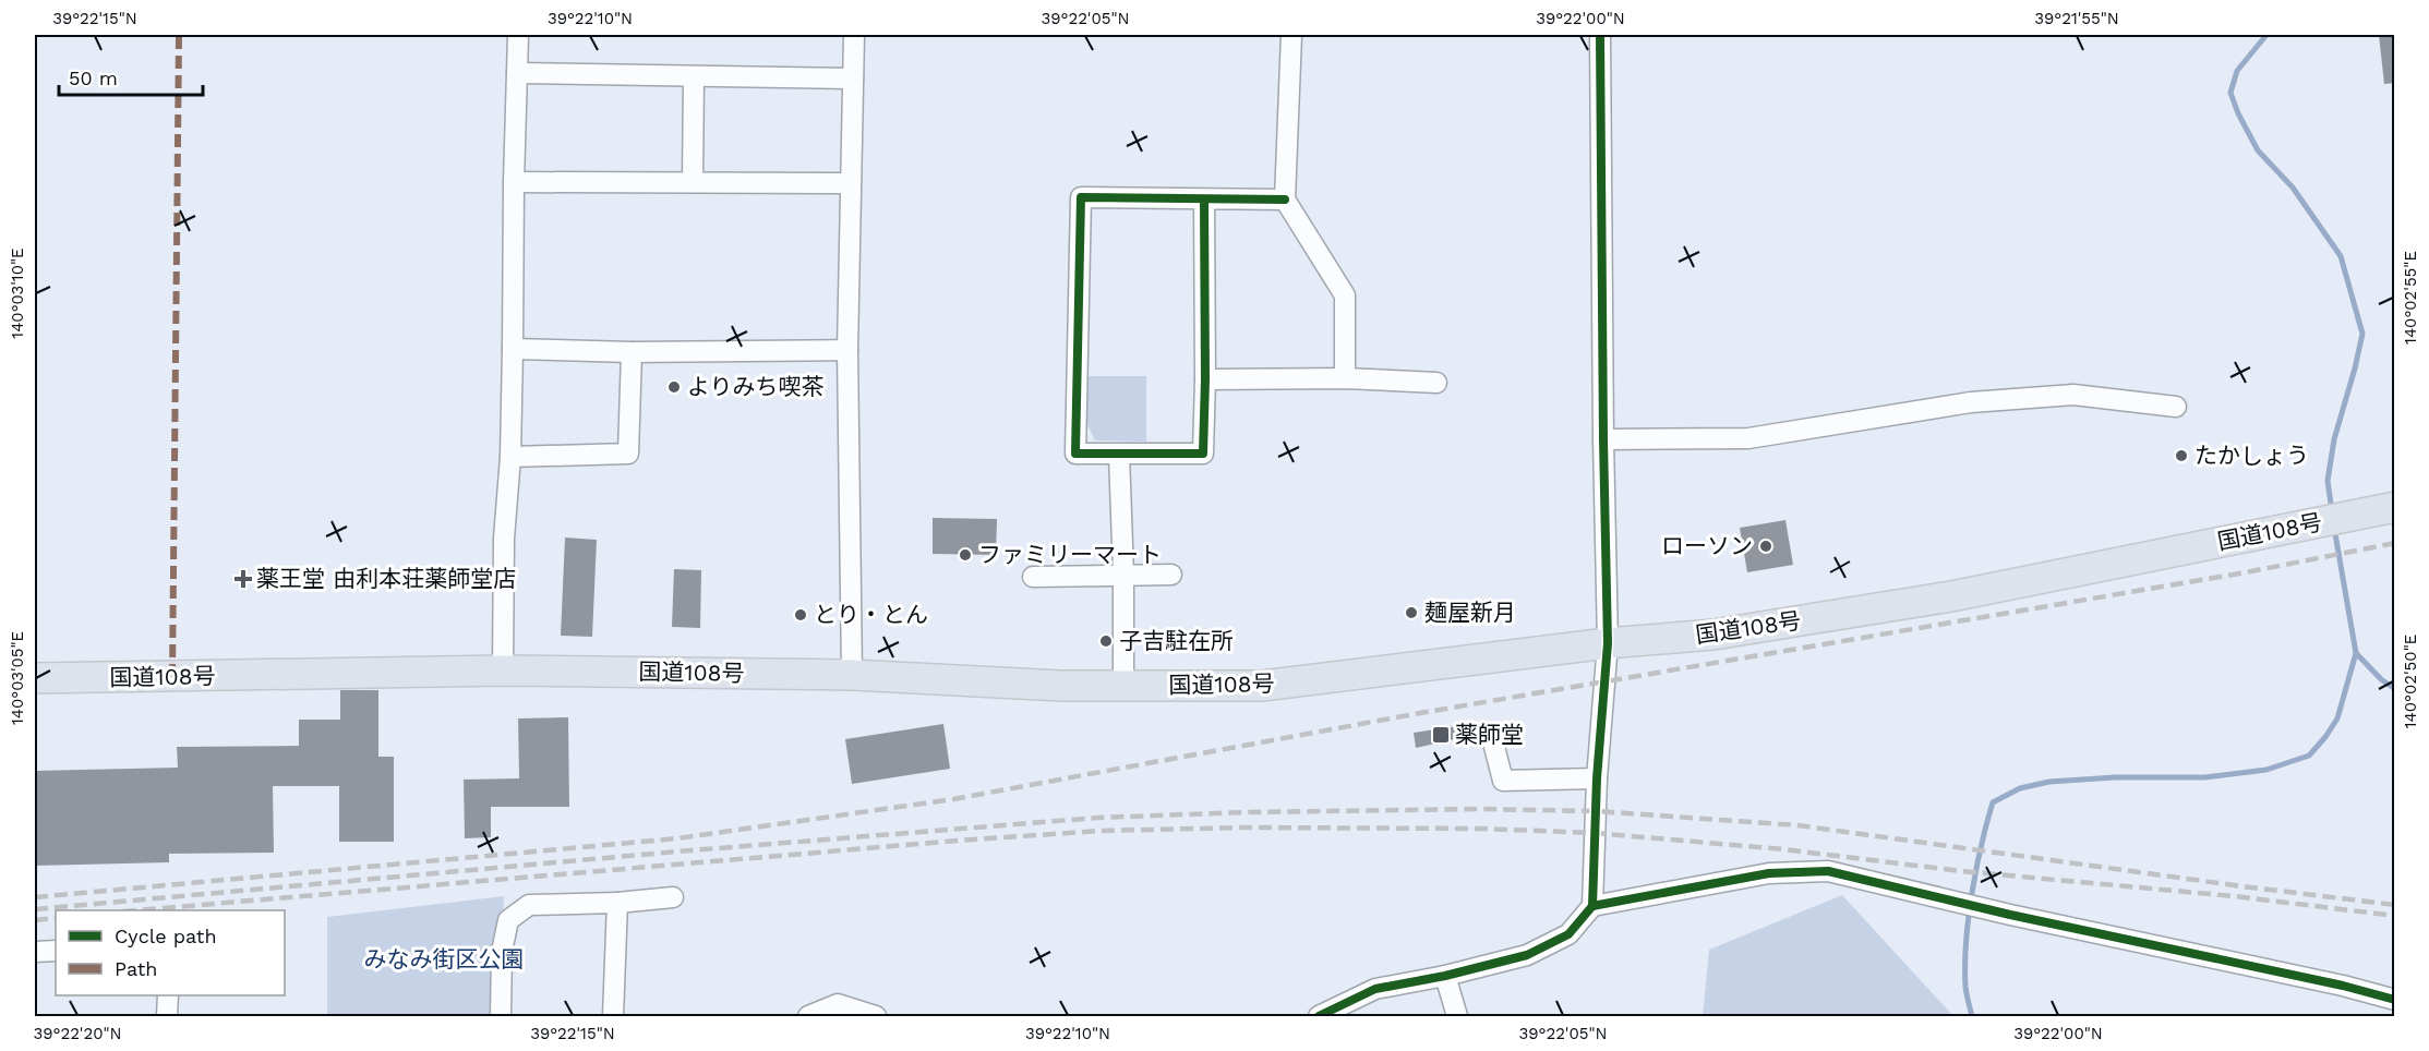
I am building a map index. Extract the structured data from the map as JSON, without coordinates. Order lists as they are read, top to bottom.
{
  "streets": {
    "highway": ["国道108号"]
  },
  "parks": ["みなみ街区公園"],
  "places": {
    "other": [
      "よりみち喫茶",
      "たかしょう",
      "ローソン",
      "ファミリーマート",
      "麺屋新月",
      "とり・とん",
      "子吉駐在所"
    ],
    "health": ["薬王堂 由利本荘薬師堂店"],
    "transit": ["薬師堂"]
  },
  "legend": ["Cycle path", "Path"],
  "scale_bar": "50 m",
  "coordinates": [
    "39°22'15\"N",
    "39°22'10\"N",
    "39°22'05\"N",
    "39°22'00\"N",
    "39°21'55\"N",
    "140°03'10\"E",
    "140°02'55\"E",
    "140°03'05\"E",
    "140°02'50\"E",
    "39°22'20\"N"
  ]
}
